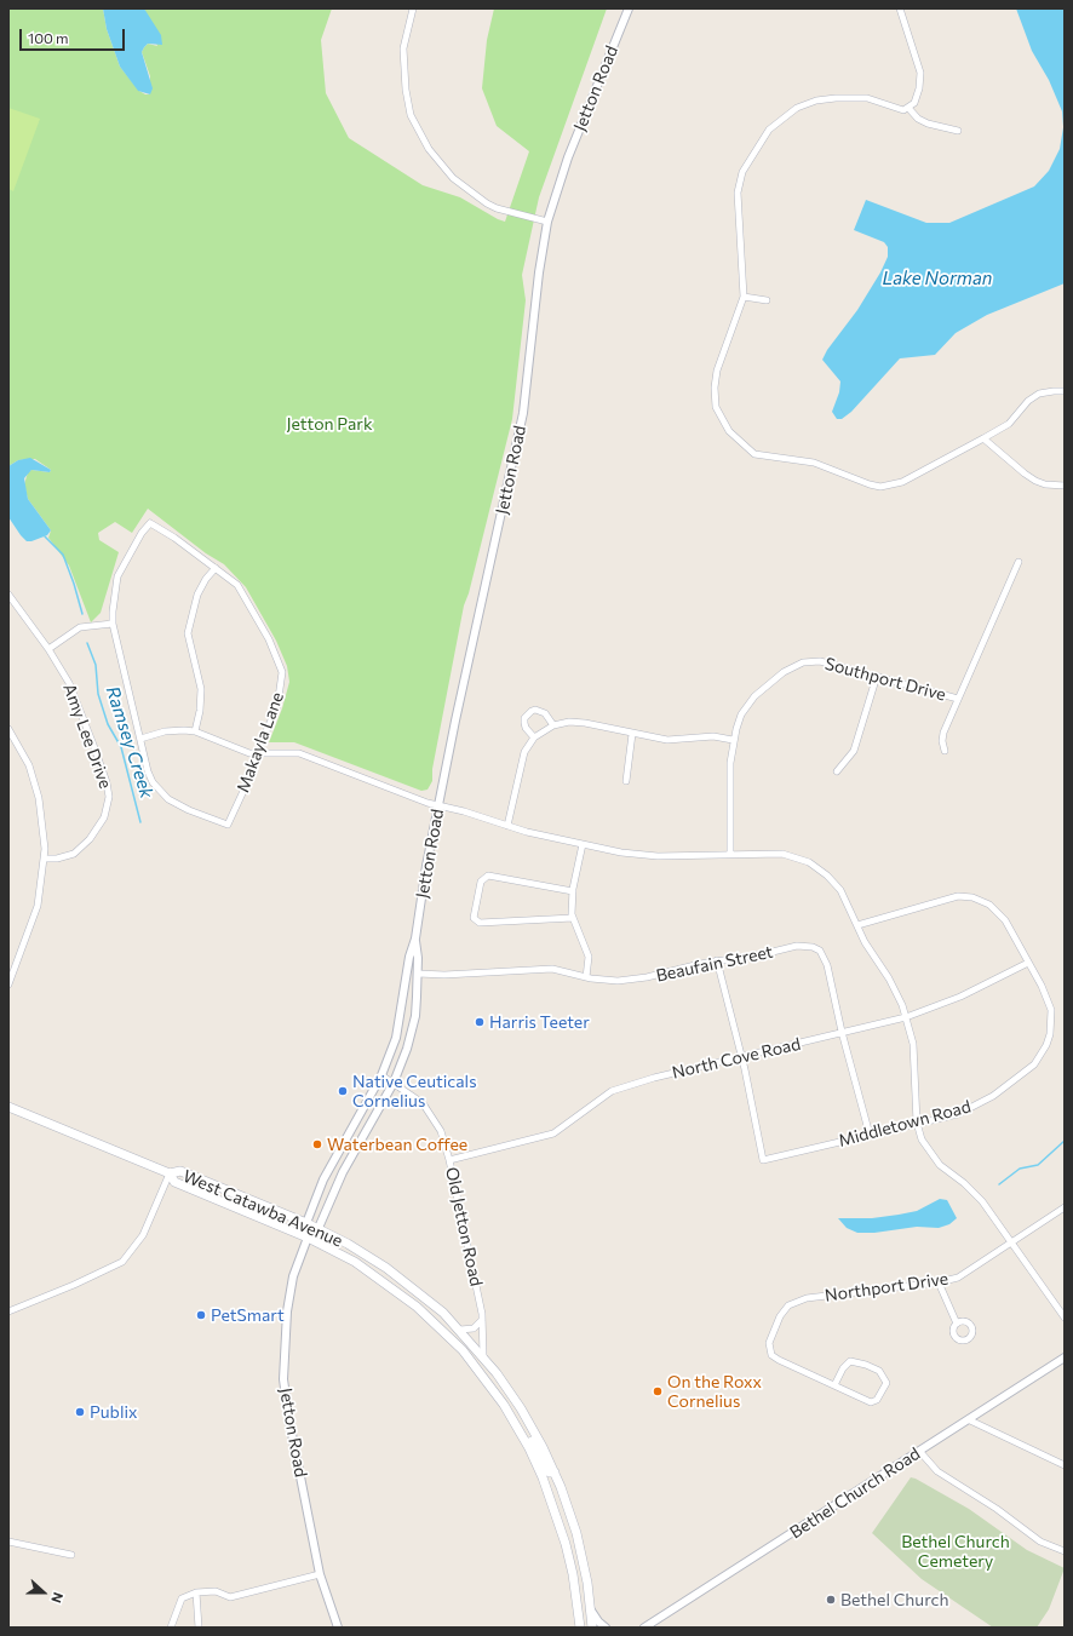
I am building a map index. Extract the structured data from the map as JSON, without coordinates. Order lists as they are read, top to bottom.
{
  "streets": {
    "main road": ["West Catawba Avenue"],
    "street": [
      "Jetton Road",
      "Southport Drive",
      "Amy Lee Drive",
      "Makayla Lane",
      "Beaufain Street",
      "North Cove Road",
      "Middletown Road",
      "Old Jetton Road",
      "Northport Drive",
      "Bethel Church Road"
    ]
  },
  "crossings": [
    ["Jetton Road", "Beaufain Street"],
    ["Jetton Road", "West Catawba Avenue"],
    ["Jetton Road", "Old Jetton Road"],
    ["Beaufain Street", "North Cove Road"],
    ["Beaufain Street", "Middletown Road"],
    ["North Cove Road", "Middletown Road"],
    ["North Cove Road", "Old Jetton Road"],
    ["West Catawba Avenue", "Old Jetton Road"]
  ],
  "water": ["Lake Norman", "Ramsey Creek"],
  "parks": ["Jetton Park", "Bethel Church Cemetery"],
  "places": [
    "Harris Teeter",
    "Native Ceuticals Cornelius",
    "Waterbean Coffee",
    "PetSmart",
    "On the Roxx Cornelius",
    "Publix",
    "Bethel Church"
  ],
  "scale_bar": "100 m",
  "north": "right"
}
